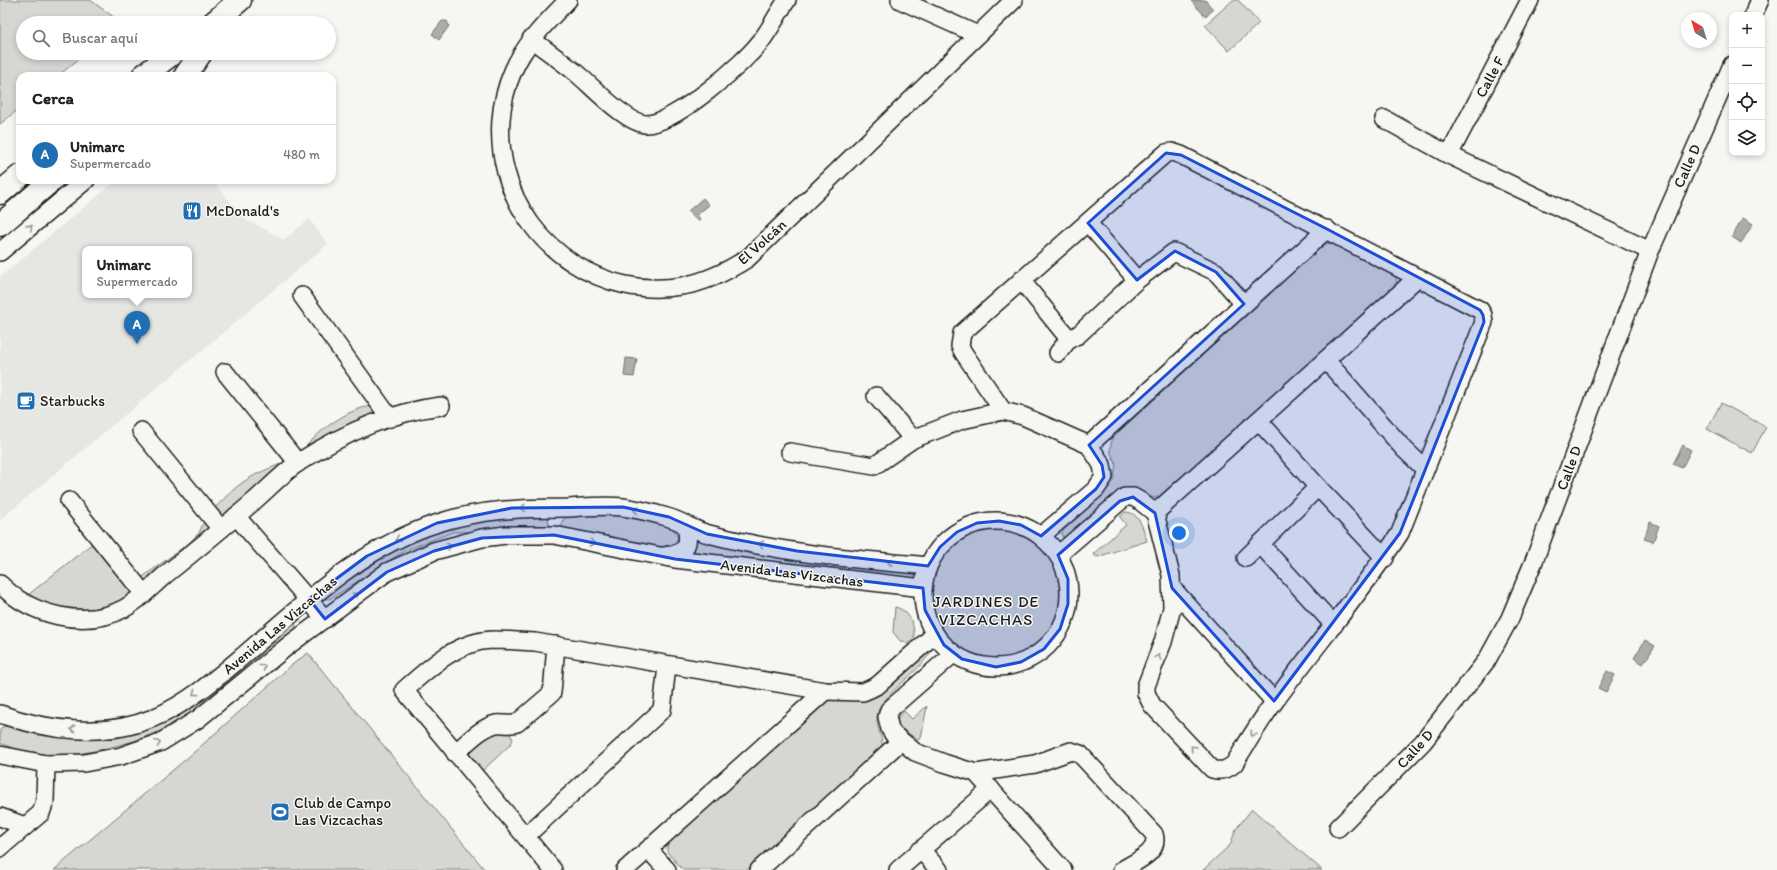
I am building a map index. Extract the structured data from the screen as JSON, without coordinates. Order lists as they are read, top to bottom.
{
  "streets": {
    "street": [
      "Calle F",
      "Calle D",
      "El Volcán",
      "Avenida Las Vizcachas"
    ]
  },
  "districts": ["JARDINES DE VIZCACHAS"],
  "places": {
    "restaurant": ["McDonald's"],
    "cafe": ["Starbucks"],
    "sports": ["Club de Campo Las Vizcachas"]
  },
  "north": "top left",
  "page": {
    "map_buttons": ["+", "−"],
    "search": "Buscar aquí",
    "heading": "Cerca",
    "list": [
      {
        "mark": "A",
        "name": "Unimarc",
        "note": "Supermercado",
        "value": "480 m"
      }
    ],
    "popup": ["Unimarc", "Supermercado"],
    "pins": "A"
  }
}
